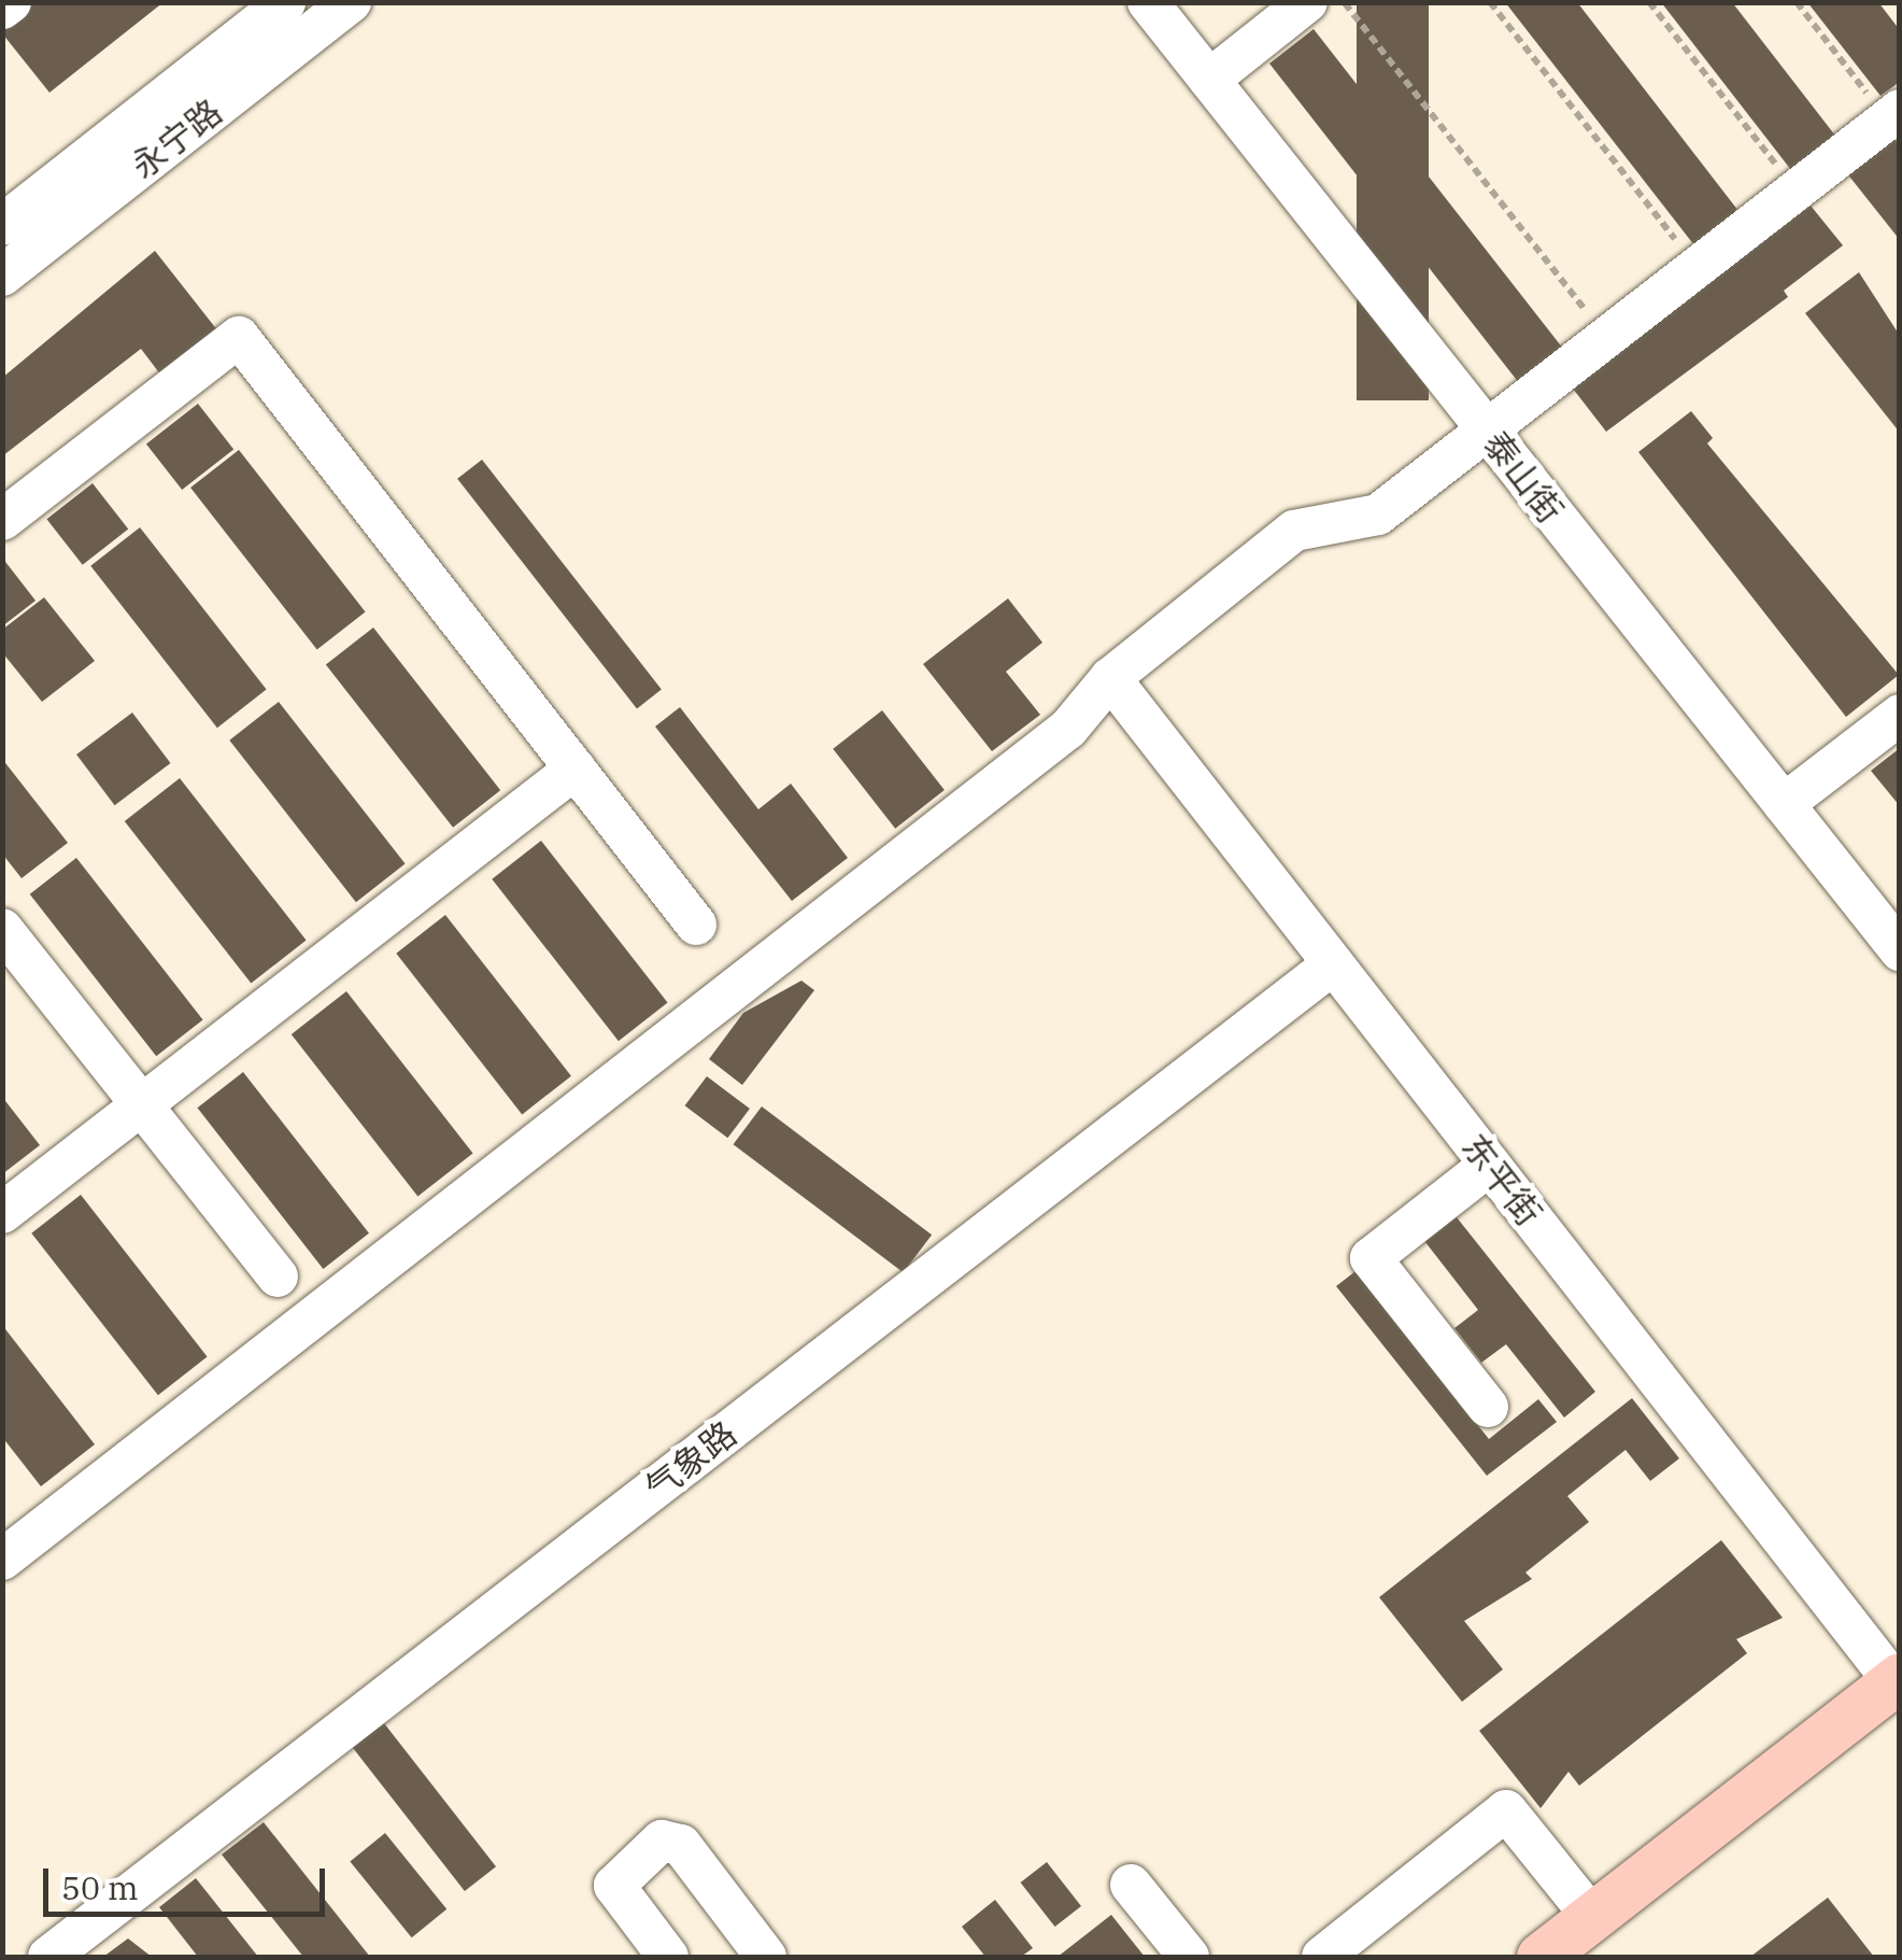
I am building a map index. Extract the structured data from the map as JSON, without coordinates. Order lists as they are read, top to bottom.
{
  "streets": {
    "street": [
      "永宁路",
      "泰山街",
      "东平街",
      "气象路"
    ]
  },
  "crossings": [
    ["东平街", "气象路"]
  ],
  "scale_bar": "50 m"
}
